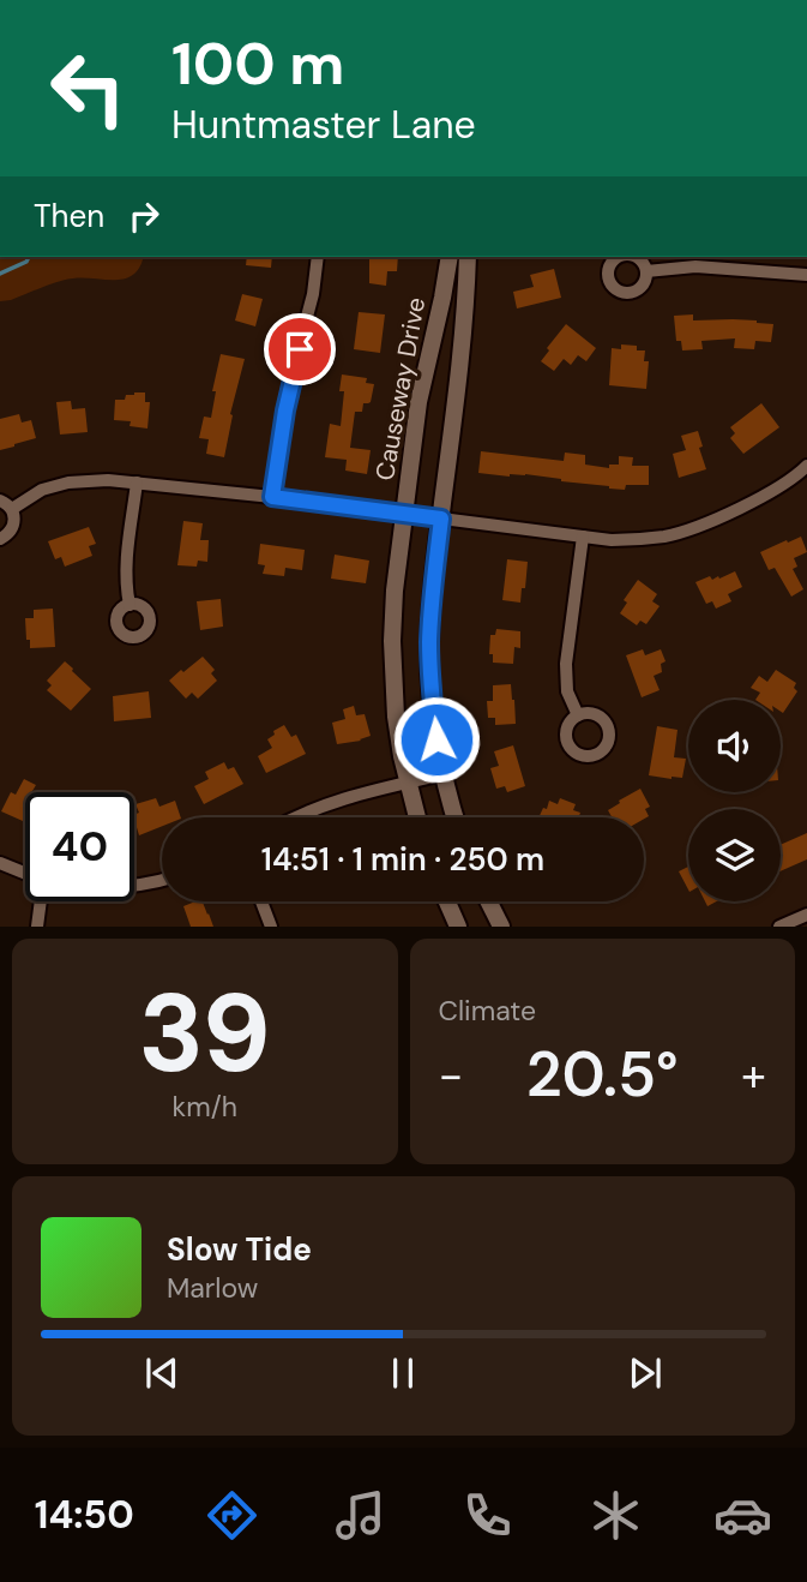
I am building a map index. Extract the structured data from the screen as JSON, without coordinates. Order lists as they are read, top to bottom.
{
  "streets": {
    "street": ["Causeway Drive"]
  },
  "page": {
    "turn": ["100 m", "Huntmaster Lane"],
    "then": "Then",
    "limit": "40",
    "trip": "14:51 · 1 min · 250 m",
    "tile": [
      ["39", "km/h"],
      "Climate"
    ],
    "heat": ["−", "20.5°", "+"],
    "song": ["Slow Tide", "Marlow"],
    "tabs": "14:50"
  }
}
